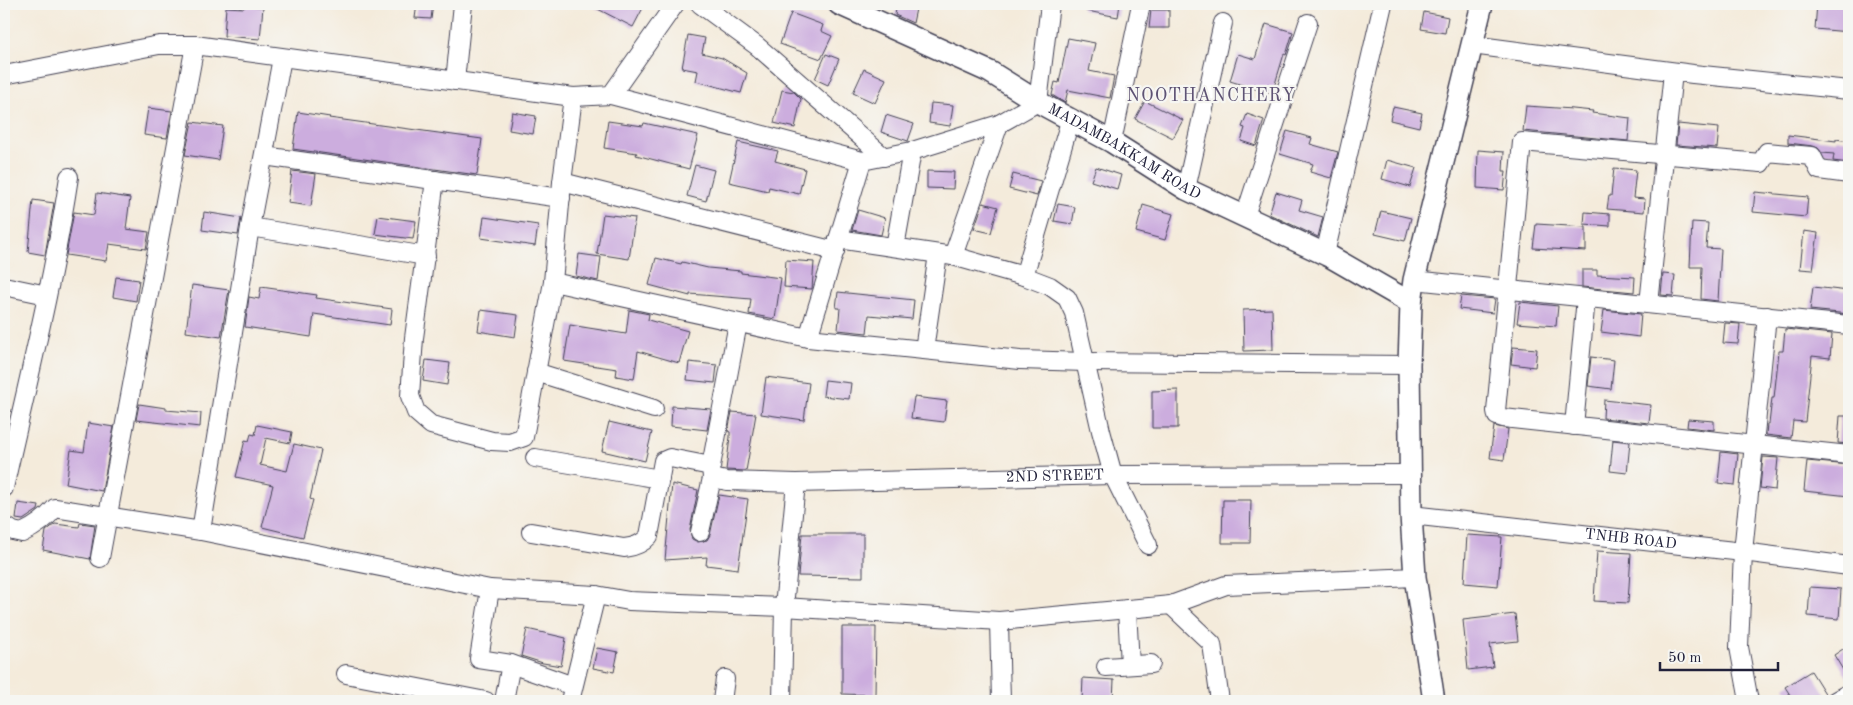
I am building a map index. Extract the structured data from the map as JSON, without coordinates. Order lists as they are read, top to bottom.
{
  "streets": {
    "street": ["MADAMBAKKAM ROAD", "2ND STREET", "TNHB ROAD"]
  },
  "districts": ["NOOTHANCHERY"],
  "scale_bar": "50 m"
}
